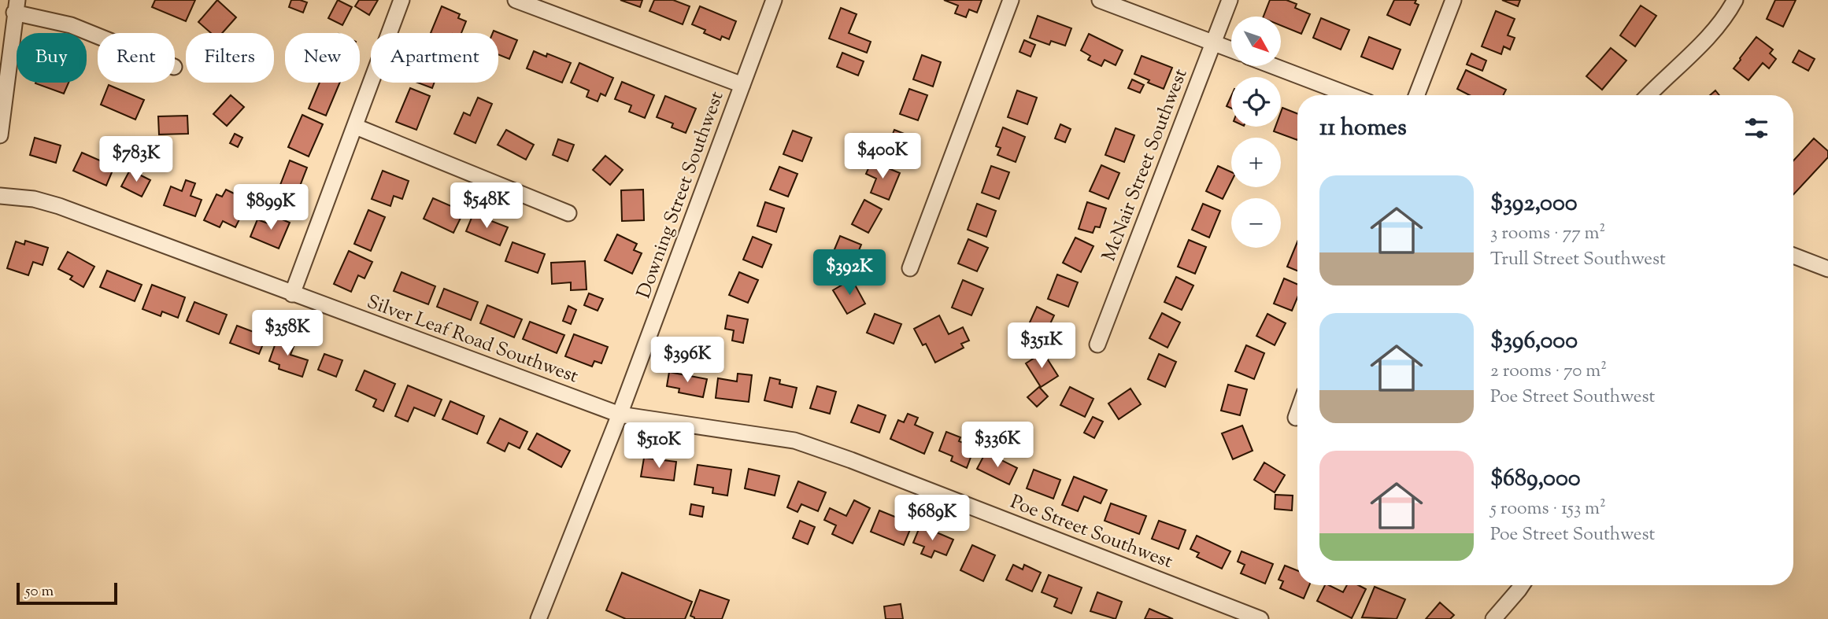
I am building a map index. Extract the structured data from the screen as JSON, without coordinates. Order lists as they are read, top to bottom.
{
  "streets": {
    "street": [
      "McNair Street Southwest",
      "Downing Street Southwest",
      "Silver Leaf Road Southwest",
      "Poe Street Southwest"
    ]
  },
  "crossings": [
    ["Downing Street Southwest", "Silver Leaf Road Southwest"],
    ["Downing Street Southwest", "Poe Street Southwest"],
    ["Silver Leaf Road Southwest", "Poe Street Southwest"]
  ],
  "scale_bar": "50 m",
  "north": "bottom right",
  "page": {
    "map_buttons": ["+", "−"],
    "chip": [
      "Buy",
      "Rent",
      "Filters",
      "New",
      "Apartment"
    ],
    "heading": "11 homes",
    "price": [
      "$400K",
      "$783K",
      "$548K",
      "$899K",
      "$392K",
      "$358K",
      "$351K",
      "$396K",
      "$336K",
      "$510K",
      "$689K"
    ],
    "list": [
      {
        "name": "$392,000",
        "note": "3 rooms · 77 m² · Trull Street Southwest"
      },
      {
        "name": "$396,000",
        "note": "2 rooms · 70 m² · Poe Street Southwest"
      },
      {
        "name": "$689,000",
        "note": "5 rooms · 153 m² · Poe Street Southwest"
      }
    ],
    "scale": "50 m"
  }
}
